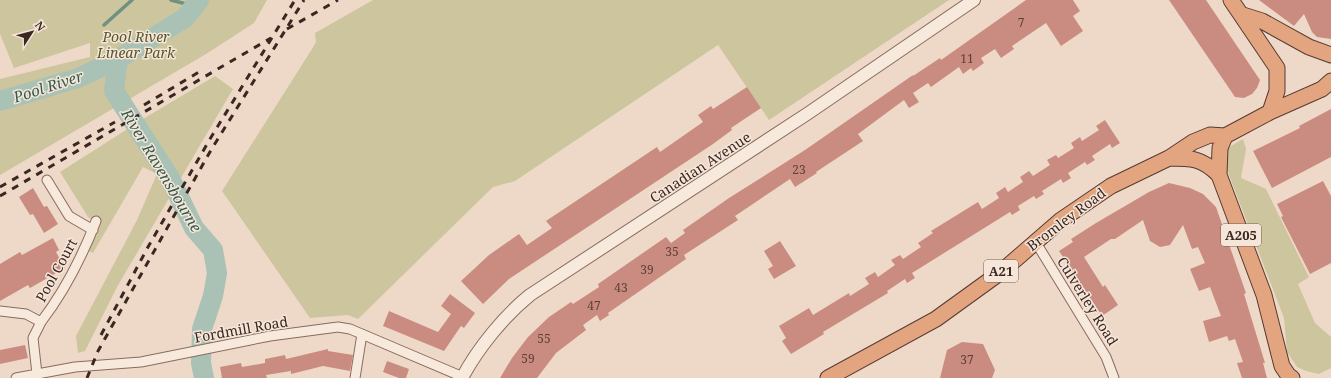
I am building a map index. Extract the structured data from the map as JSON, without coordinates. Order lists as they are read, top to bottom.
{
  "streets": {
    "highway": ["Bromley Road", "A205", "A21"],
    "street": [
      "Canadian Avenue",
      "Pool Court",
      "Culverley Road",
      "Fordmill Road"
    ]
  },
  "crossings": [
    ["Canadian Avenue", "Fordmill Road"],
    ["Bromley Road", "A205"],
    ["Bromley Road", "Culverley Road"],
    ["Pool Court", "Fordmill Road"]
  ],
  "water": ["Pool River", "River Ravensbourne"],
  "parks": ["Pool River Linear Park"],
  "house_numbers": [
    "7",
    "11",
    "23",
    "35",
    "39",
    "43",
    "47",
    "55",
    "59",
    "37"
  ],
  "north": "top right"
}
